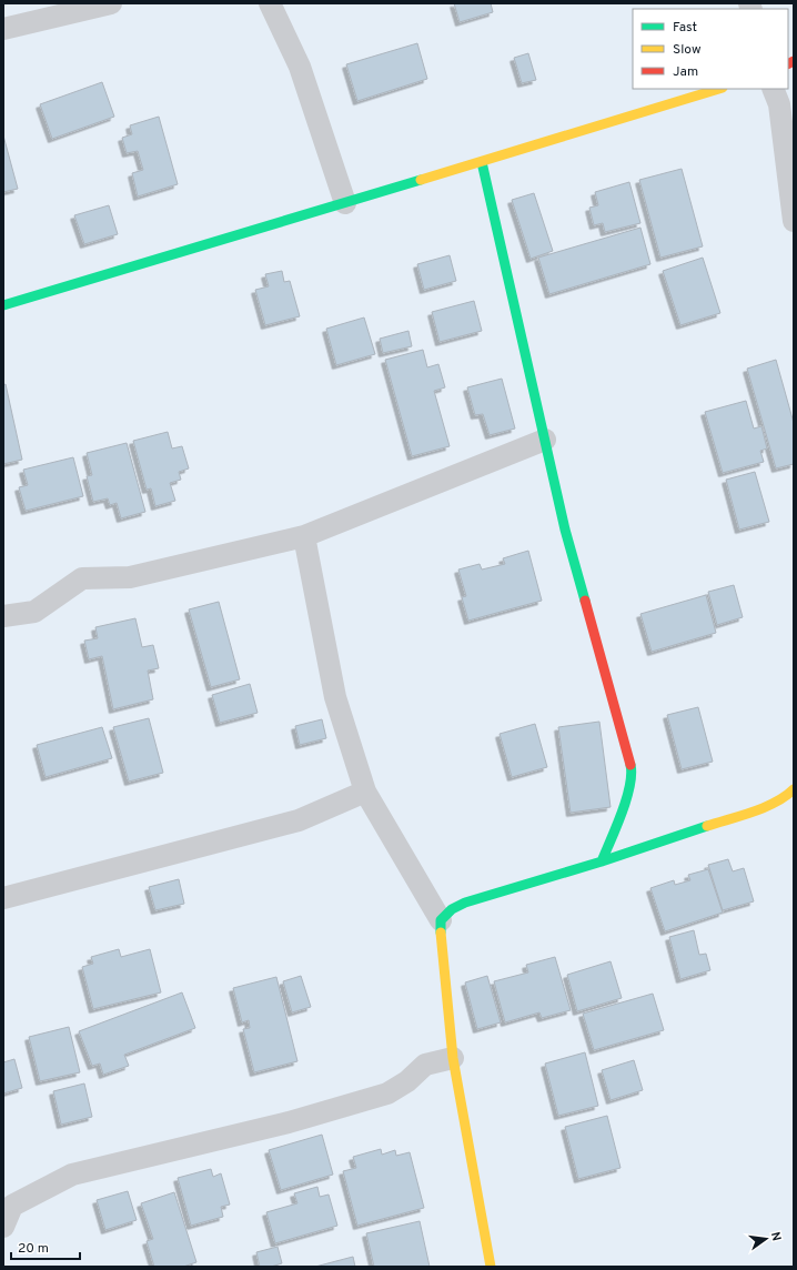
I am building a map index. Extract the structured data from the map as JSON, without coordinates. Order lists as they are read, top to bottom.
{
  "legend": ["Fast", "Slow", "Jam"],
  "scale_bar": "20 m",
  "north": "right"
}
